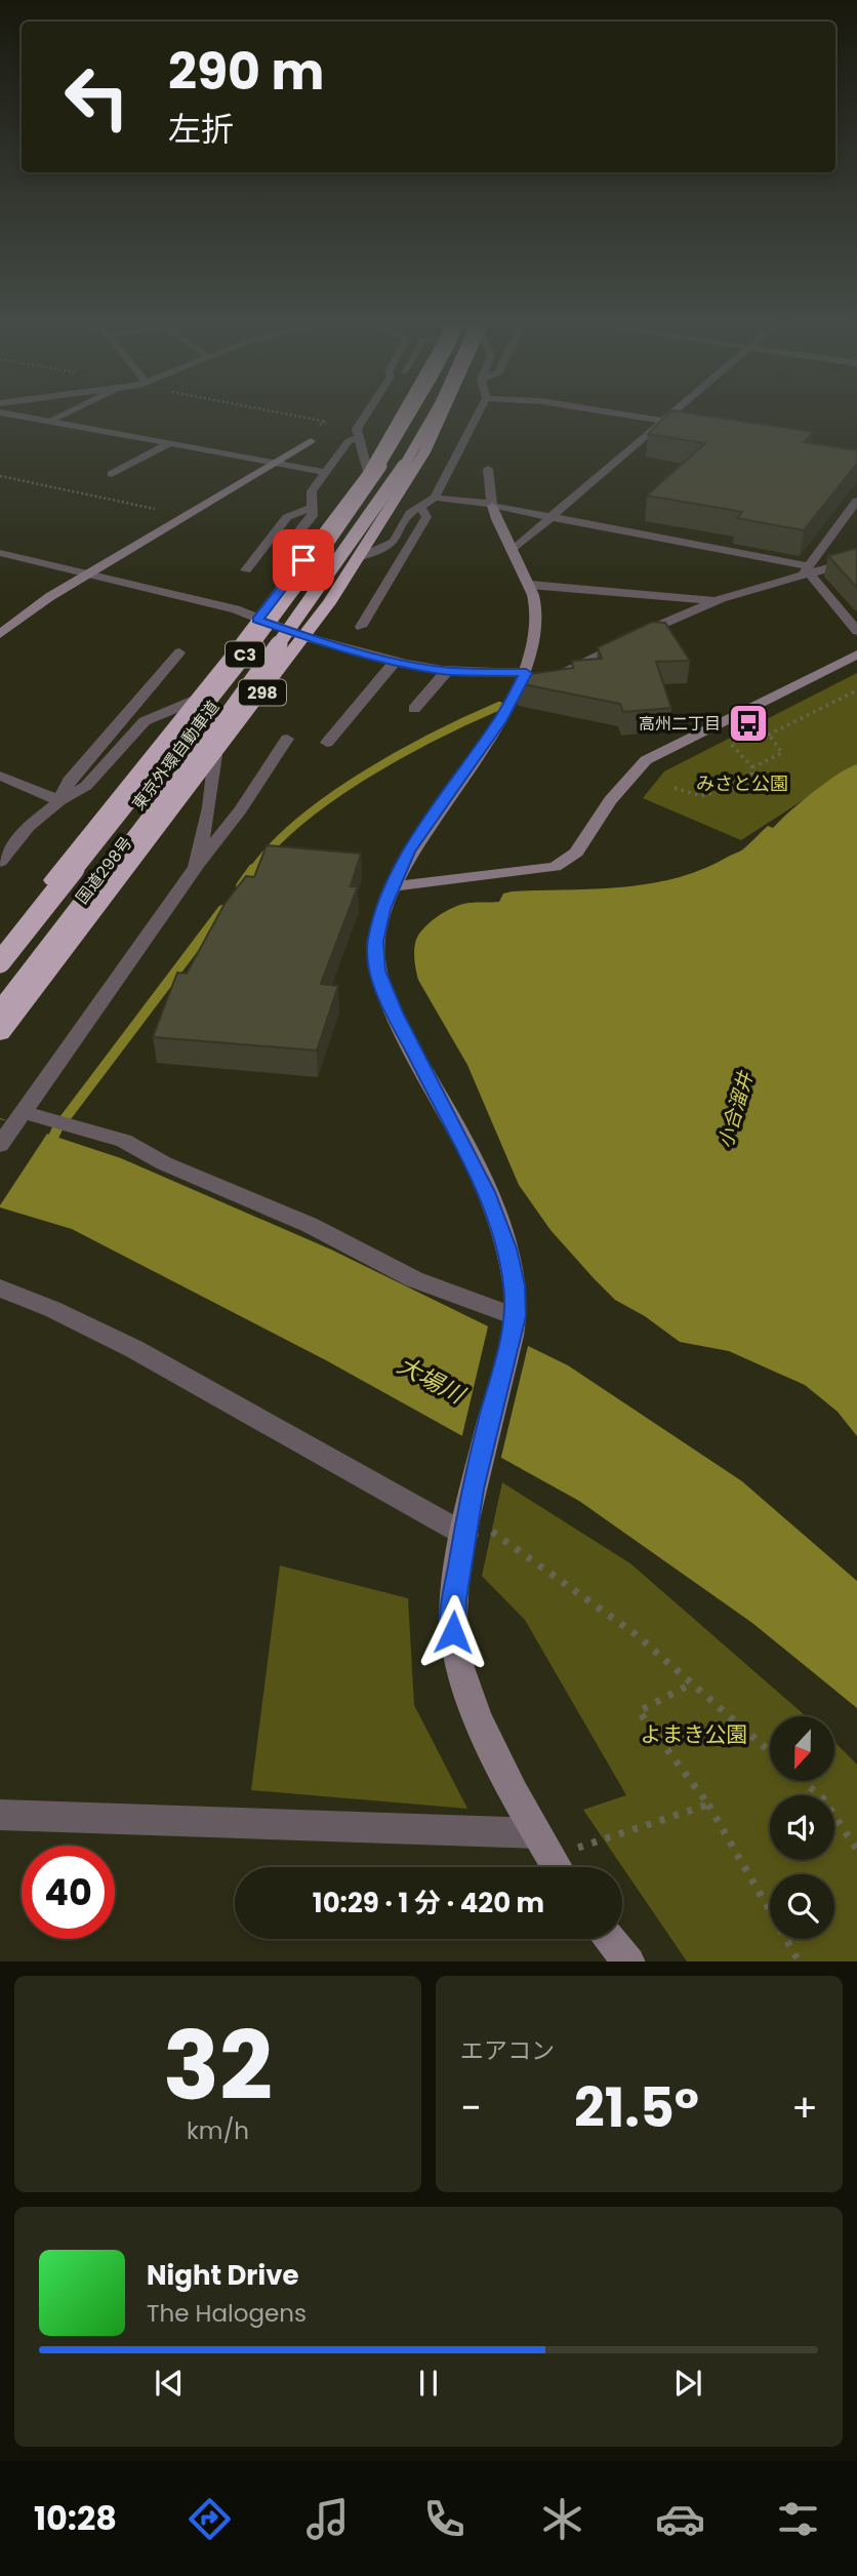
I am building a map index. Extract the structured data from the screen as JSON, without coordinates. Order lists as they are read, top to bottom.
{
  "streets": {
    "highway": [
      "C3",
      "298",
      "東京外環自動車道",
      "国道298号"
    ]
  },
  "water": ["小合溜井", "大場川"],
  "parks": ["みさと公園", "よまき公園"],
  "places": {
    "bus stop": ["高州二丁目"]
  },
  "north": "bottom",
  "page": {
    "turn": ["290 m", "左折"],
    "limit": "40",
    "trip": "10:29 · 1 分 · 420 m",
    "tile": [
      ["32", "km/h"],
      "エアコン"
    ],
    "heat": ["−", "21.5°", "+"],
    "song": ["Night Drive", "The Halogens"],
    "tabs": "10:28"
  }
}
